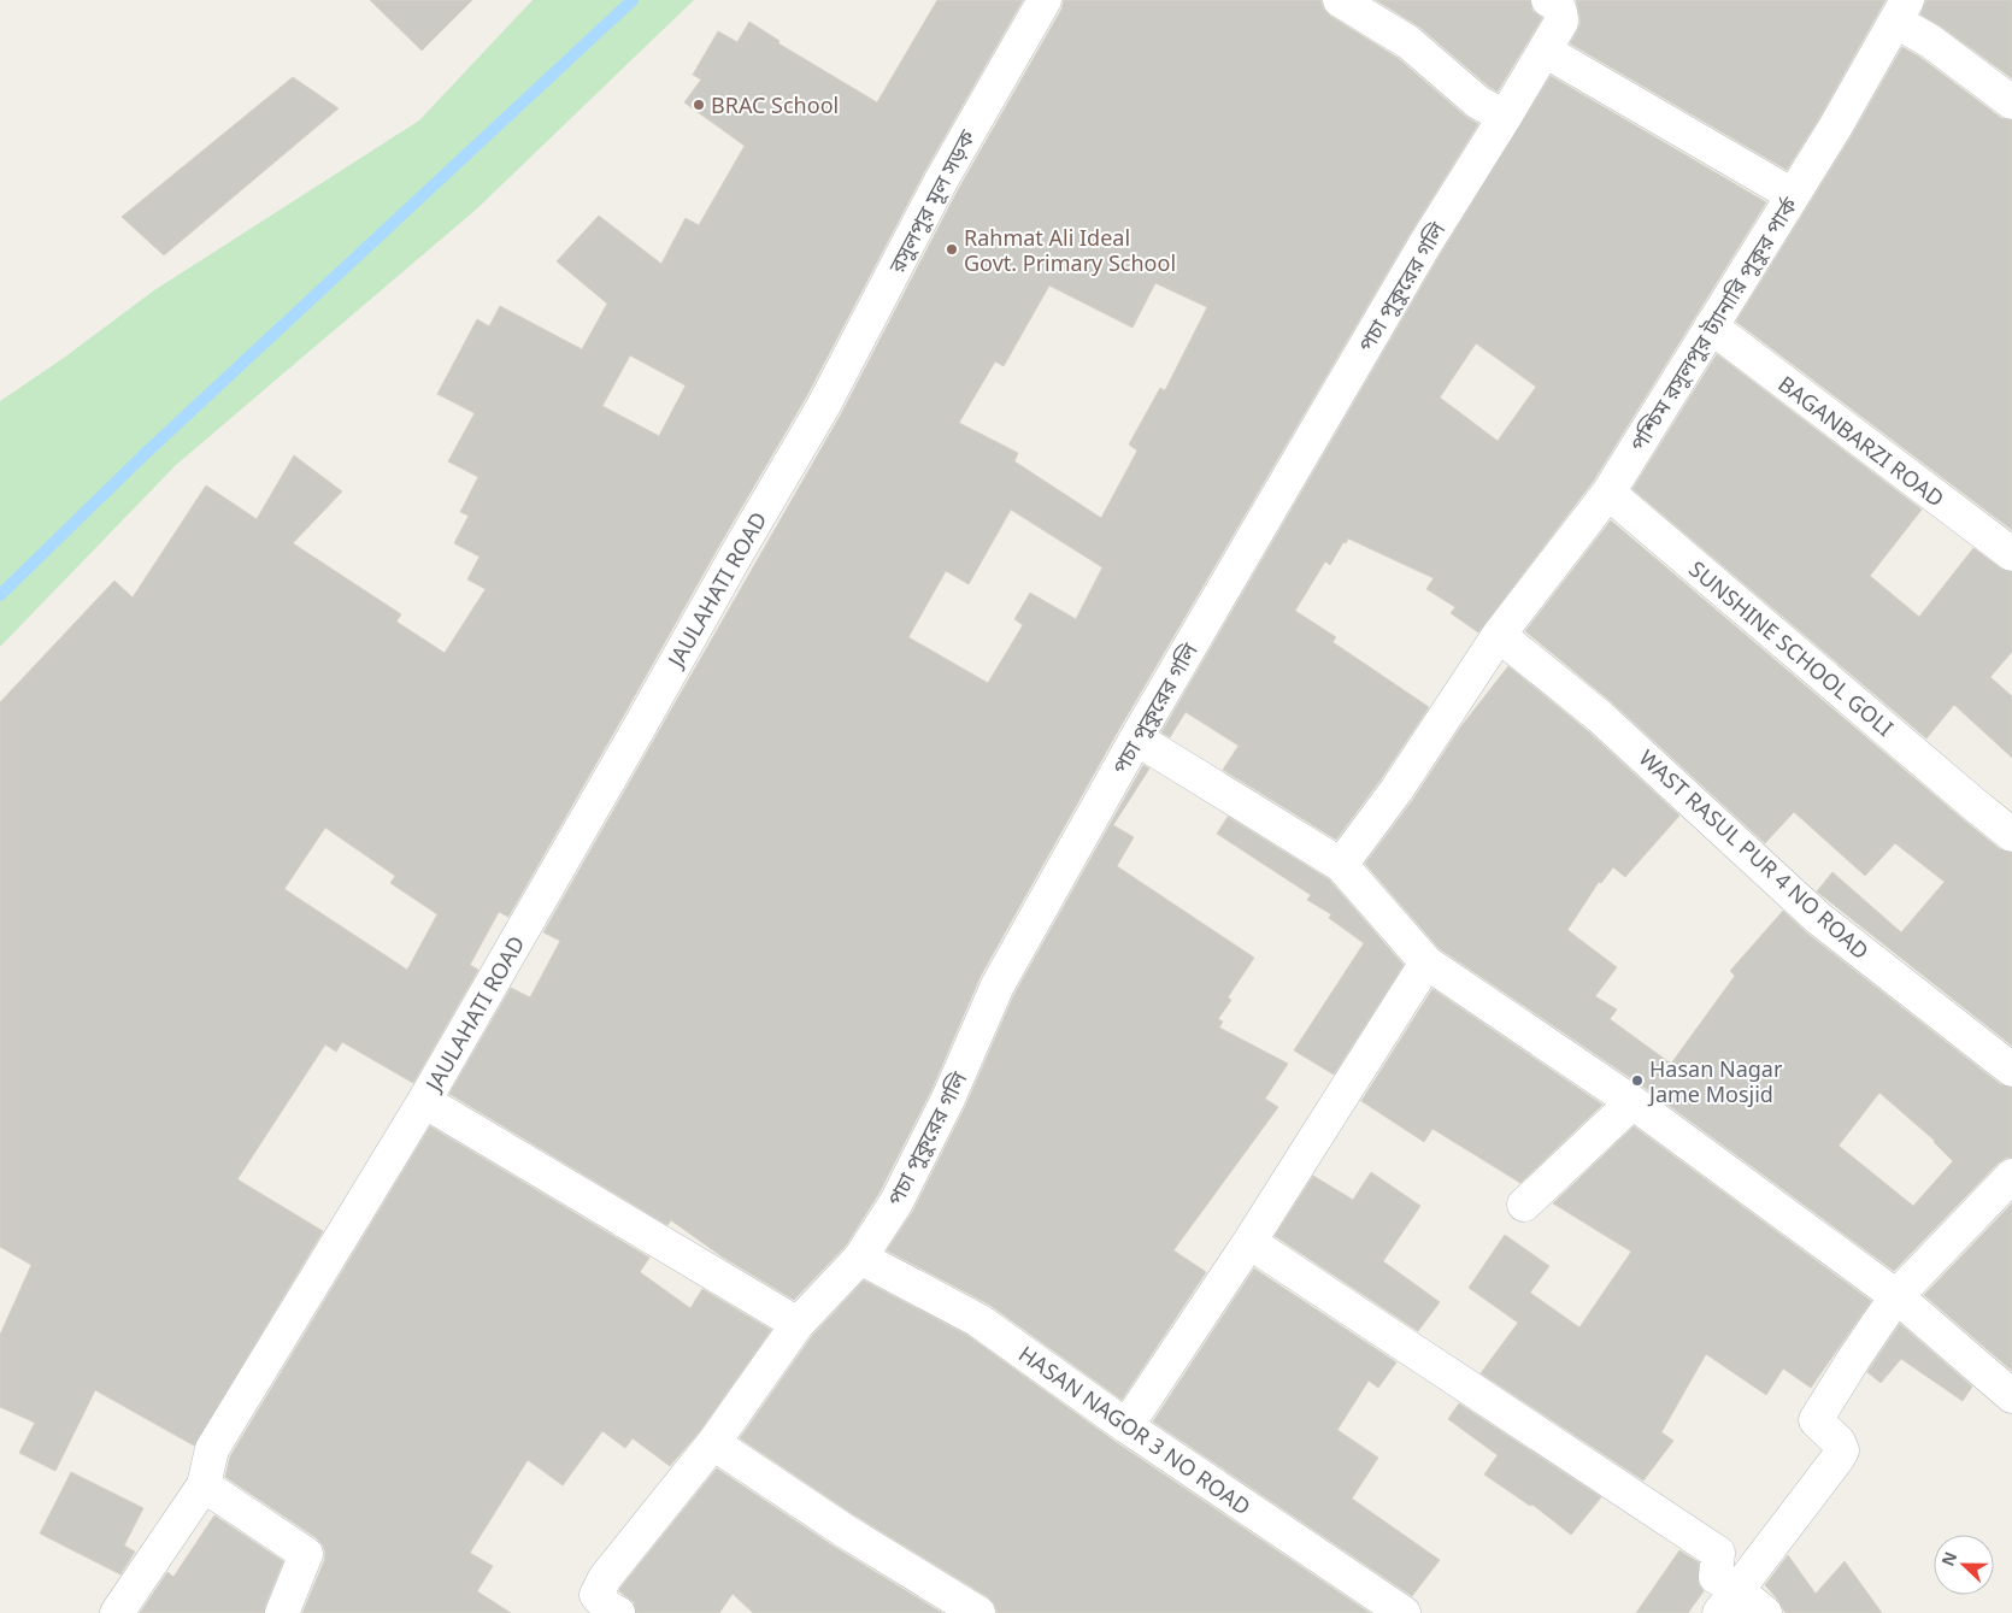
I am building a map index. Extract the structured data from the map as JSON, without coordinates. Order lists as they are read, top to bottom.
{
  "streets": {
    "street": [
      "রসুলপুর মূল সড়ক",
      "পচা পুকুরের গলি",
      "পশ্চিম রসুলপুর ট্যানারি পুকুর পার্ক",
      "BAGANBARZI ROAD",
      "JAULAHATI ROAD",
      "SUNSHINE SCHOOL GOLI",
      "WAST RASUL PUR 4 NO ROAD",
      "HASAN NAGOR 3 NO ROAD"
    ]
  },
  "crossings": [
    ["রসুলপুর মূল সড়ক", "JAULAHATI ROAD"],
    ["পচা পুকুরের গলি", "HASAN NAGOR 3 NO ROAD"],
    ["পশ্চিম রসুলপুর ট্যানারি পুকুর পার্ক", "BAGANBARZI ROAD"],
    ["পশ্চিম রসুলপুর ট্যানারি পুকুর পার্ক", "SUNSHINE SCHOOL GOLI"],
    ["পশ্চিম রসুলপুর ট্যানারি পুকুর পার্ক", "WAST RASUL PUR 4 NO ROAD"]
  ],
  "places": ["BRAC School", "Rahmat Ali Ideal Govt. Primary School", "Hasan Nagar Jame Mosjid"],
  "north": "left"
}
